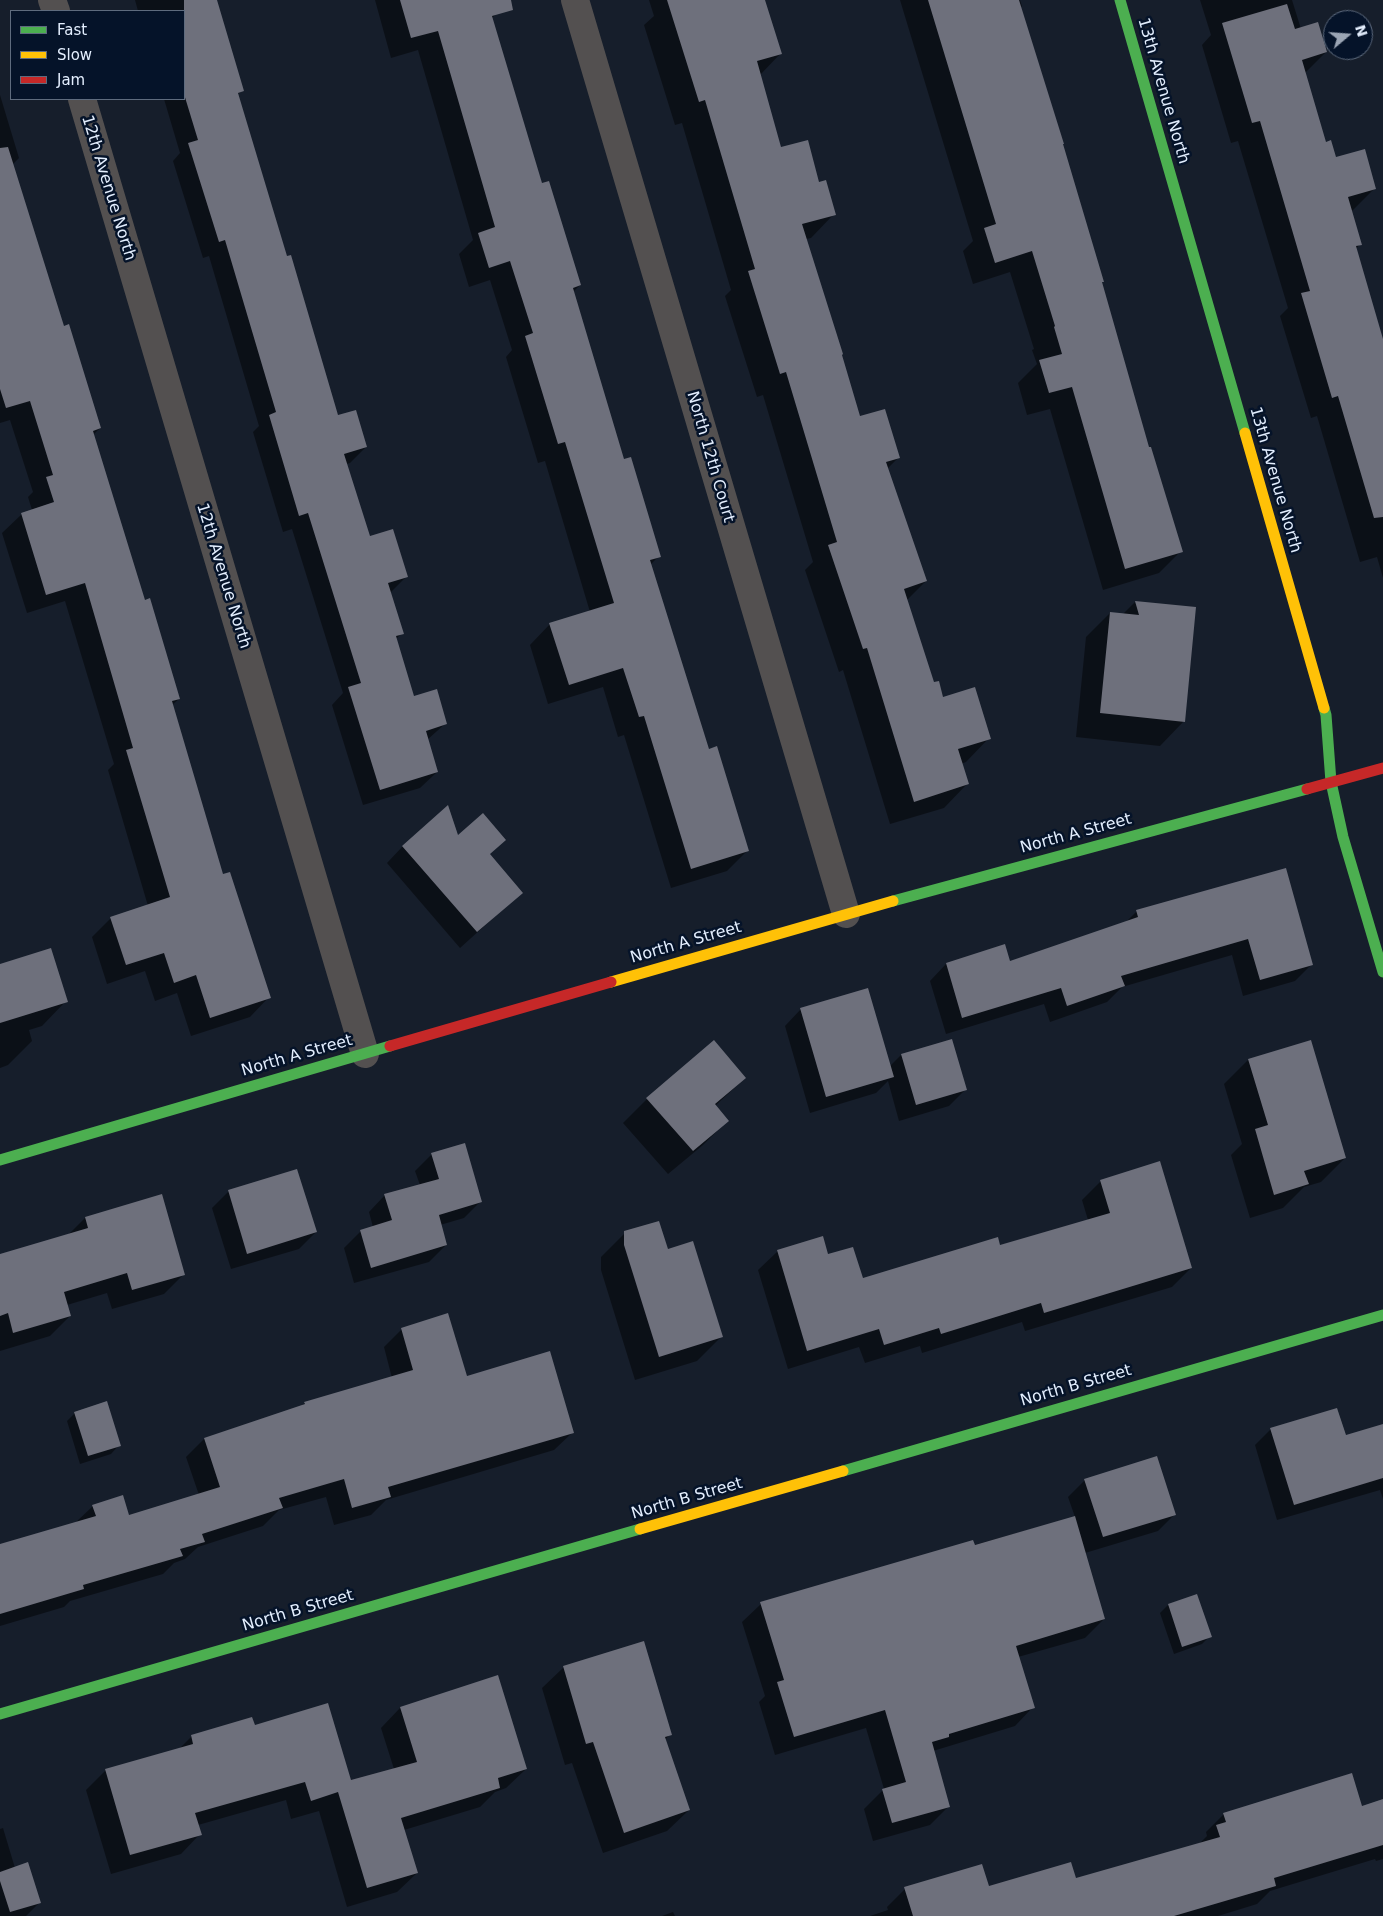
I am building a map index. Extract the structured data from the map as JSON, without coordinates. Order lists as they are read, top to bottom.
{
  "streets": {
    "street": [
      "13th Avenue North",
      "12th Avenue North",
      "North 12th Court",
      "North A Street",
      "North B Street"
    ]
  },
  "crossings": [
    ["13th Avenue North", "North A Street"],
    ["12th Avenue North", "North A Street"],
    ["North 12th Court", "North A Street"]
  ],
  "legend": ["Fast", "Slow", "Jam"],
  "north": "right"
}
